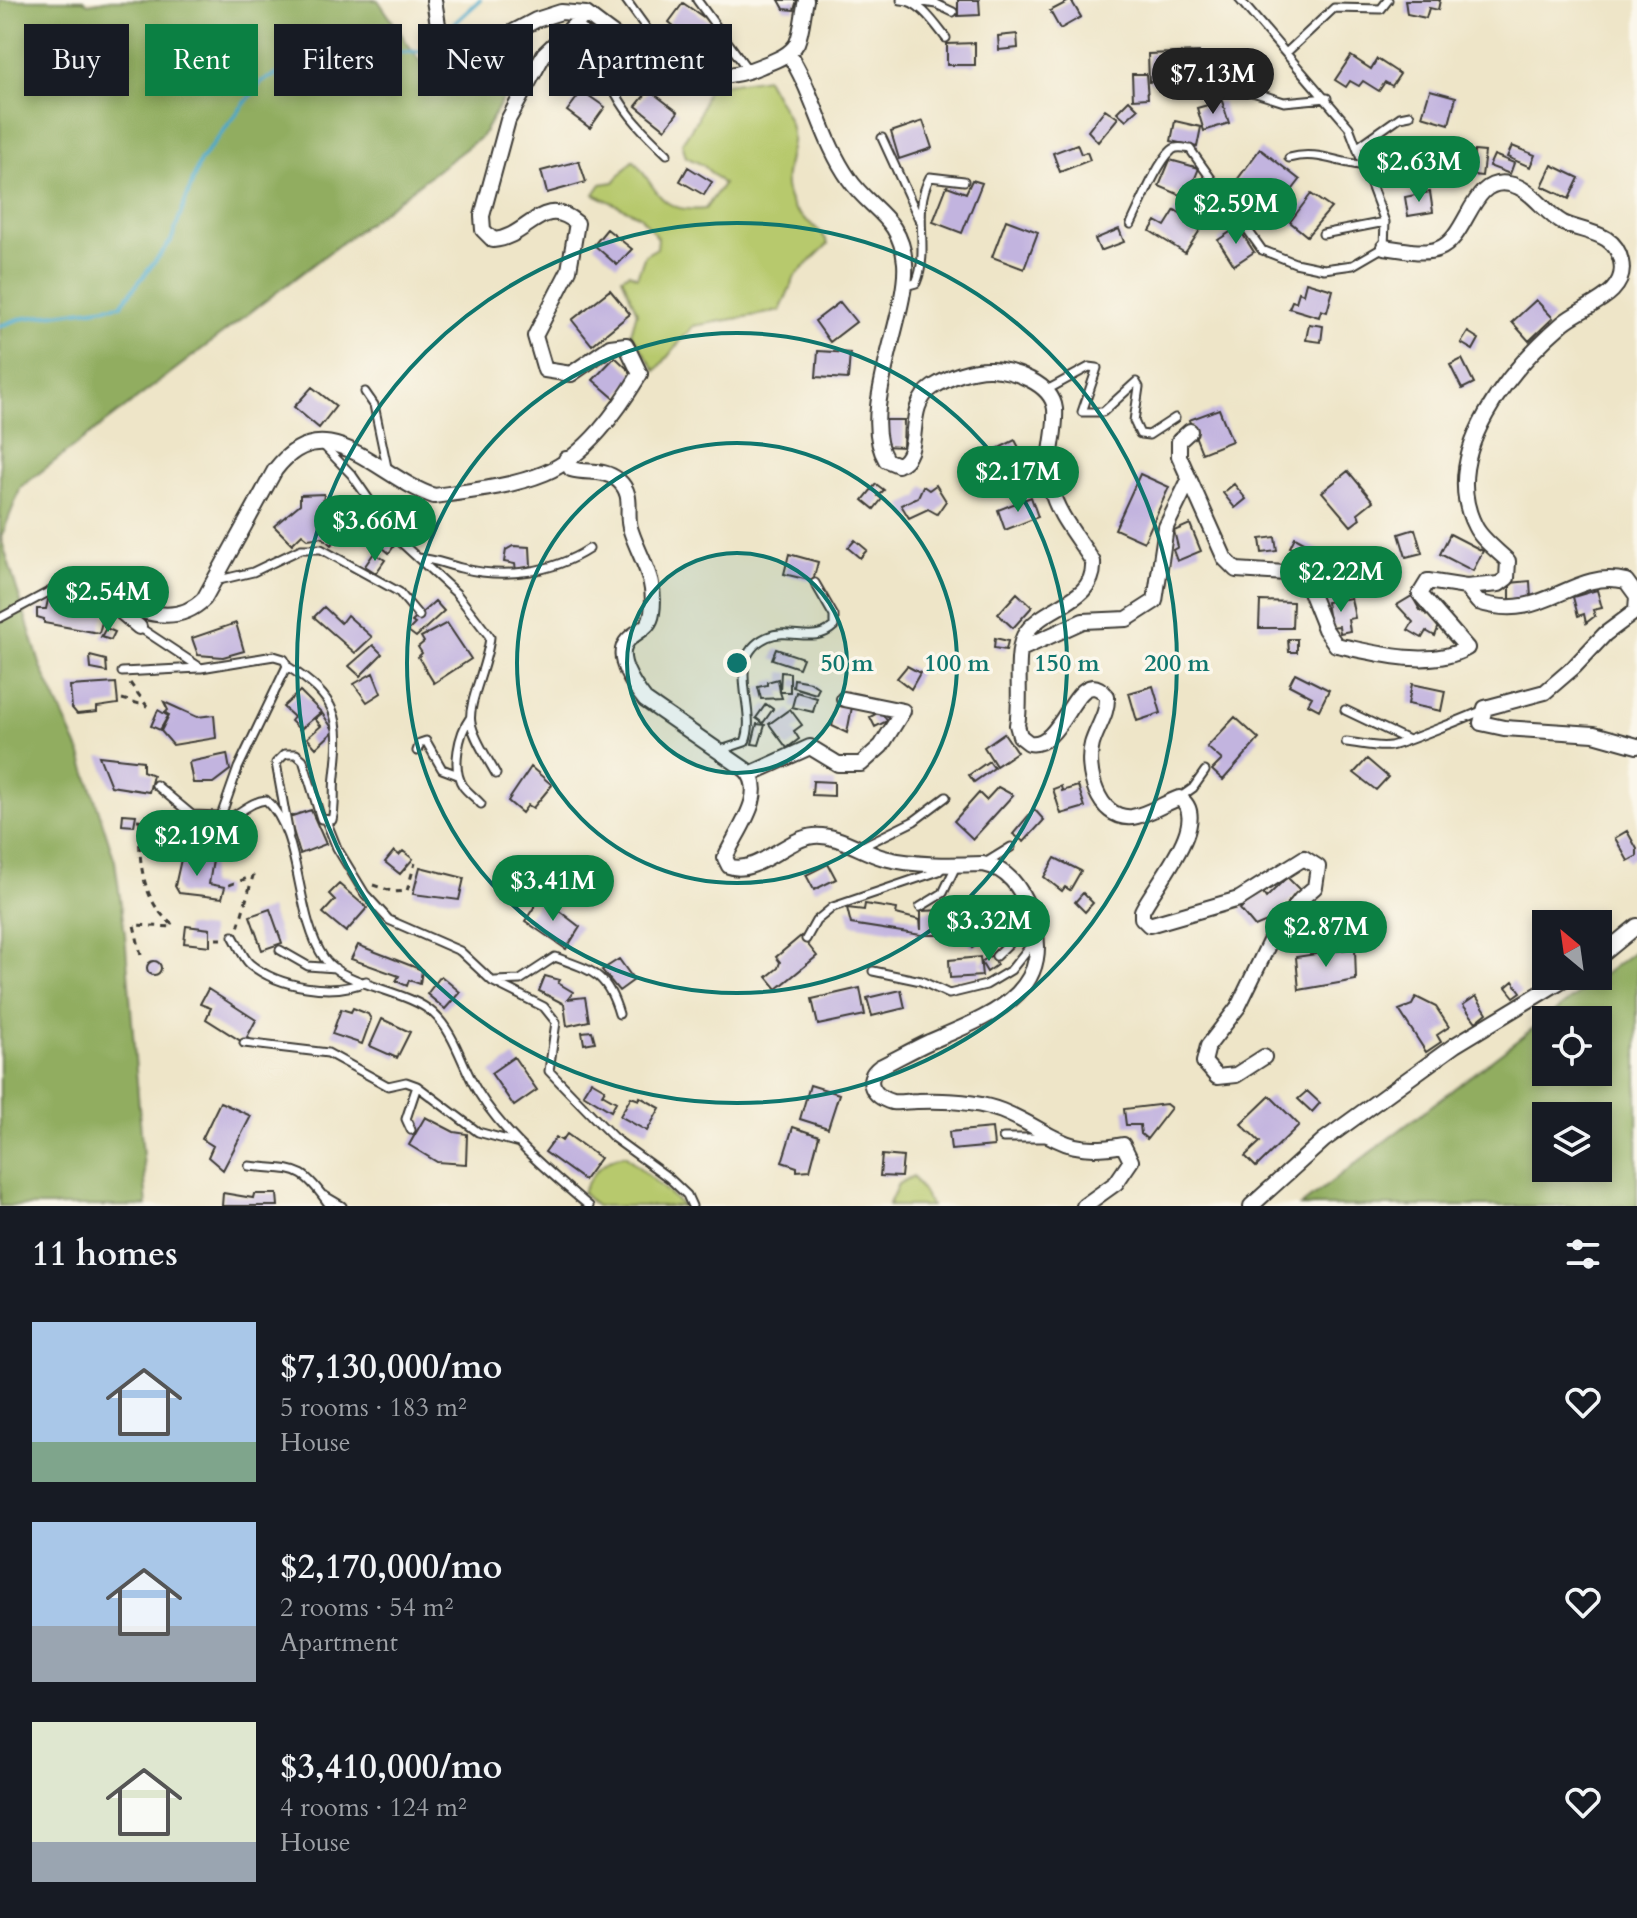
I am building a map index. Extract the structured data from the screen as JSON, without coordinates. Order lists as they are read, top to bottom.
{
  "north": "top left",
  "page": {
    "chip": [
      "Buy",
      "Rent",
      "Filters",
      "New",
      "Apartment"
    ],
    "price": [
      "$7.13M",
      "$2.63M",
      "$2.59M",
      "$2.17M",
      "$3.66M",
      "$2.22M",
      "$2.54M",
      "$2.19M",
      "$3.41M",
      "$3.32M",
      "$2.87M"
    ],
    "heading": "11 homes",
    "list": [
      {
        "name": "$7,130,000/mo",
        "note": "5 rooms · 183 m² · House"
      },
      {
        "name": "$2,170,000/mo",
        "note": "2 rooms · 54 m² · Apartment"
      },
      {
        "name": "$3,410,000/mo",
        "note": "4 rooms · 124 m² · House"
      }
    ]
  },
  "rings": [
    "50 m",
    "100 m",
    "150 m",
    "200 m"
  ]
}
